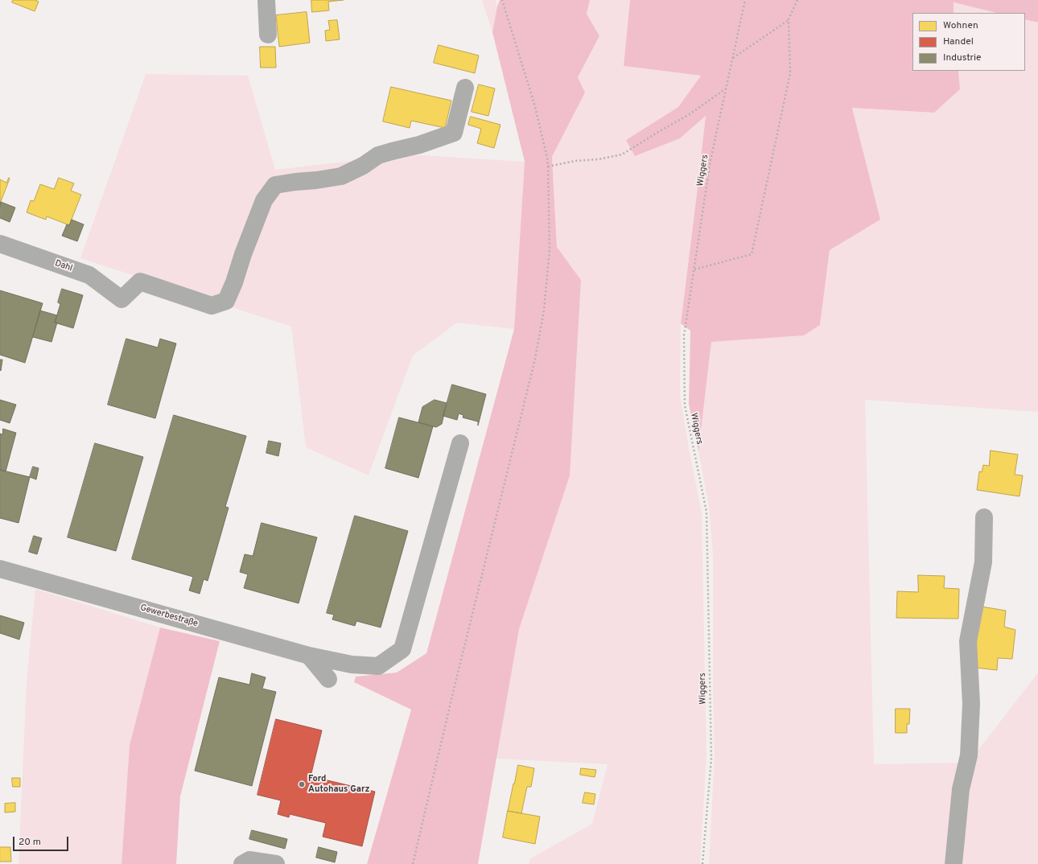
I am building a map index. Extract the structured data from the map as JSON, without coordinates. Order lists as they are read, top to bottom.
{
  "streets": {
    "street": ["Dahl", "Gewerbestraße"],
    "path": ["Wiggers"]
  },
  "places": ["Ford Autohaus Garz"],
  "legend": ["Wohnen", "Handel", "Industrie"],
  "scale_bar": "20 m"
}
